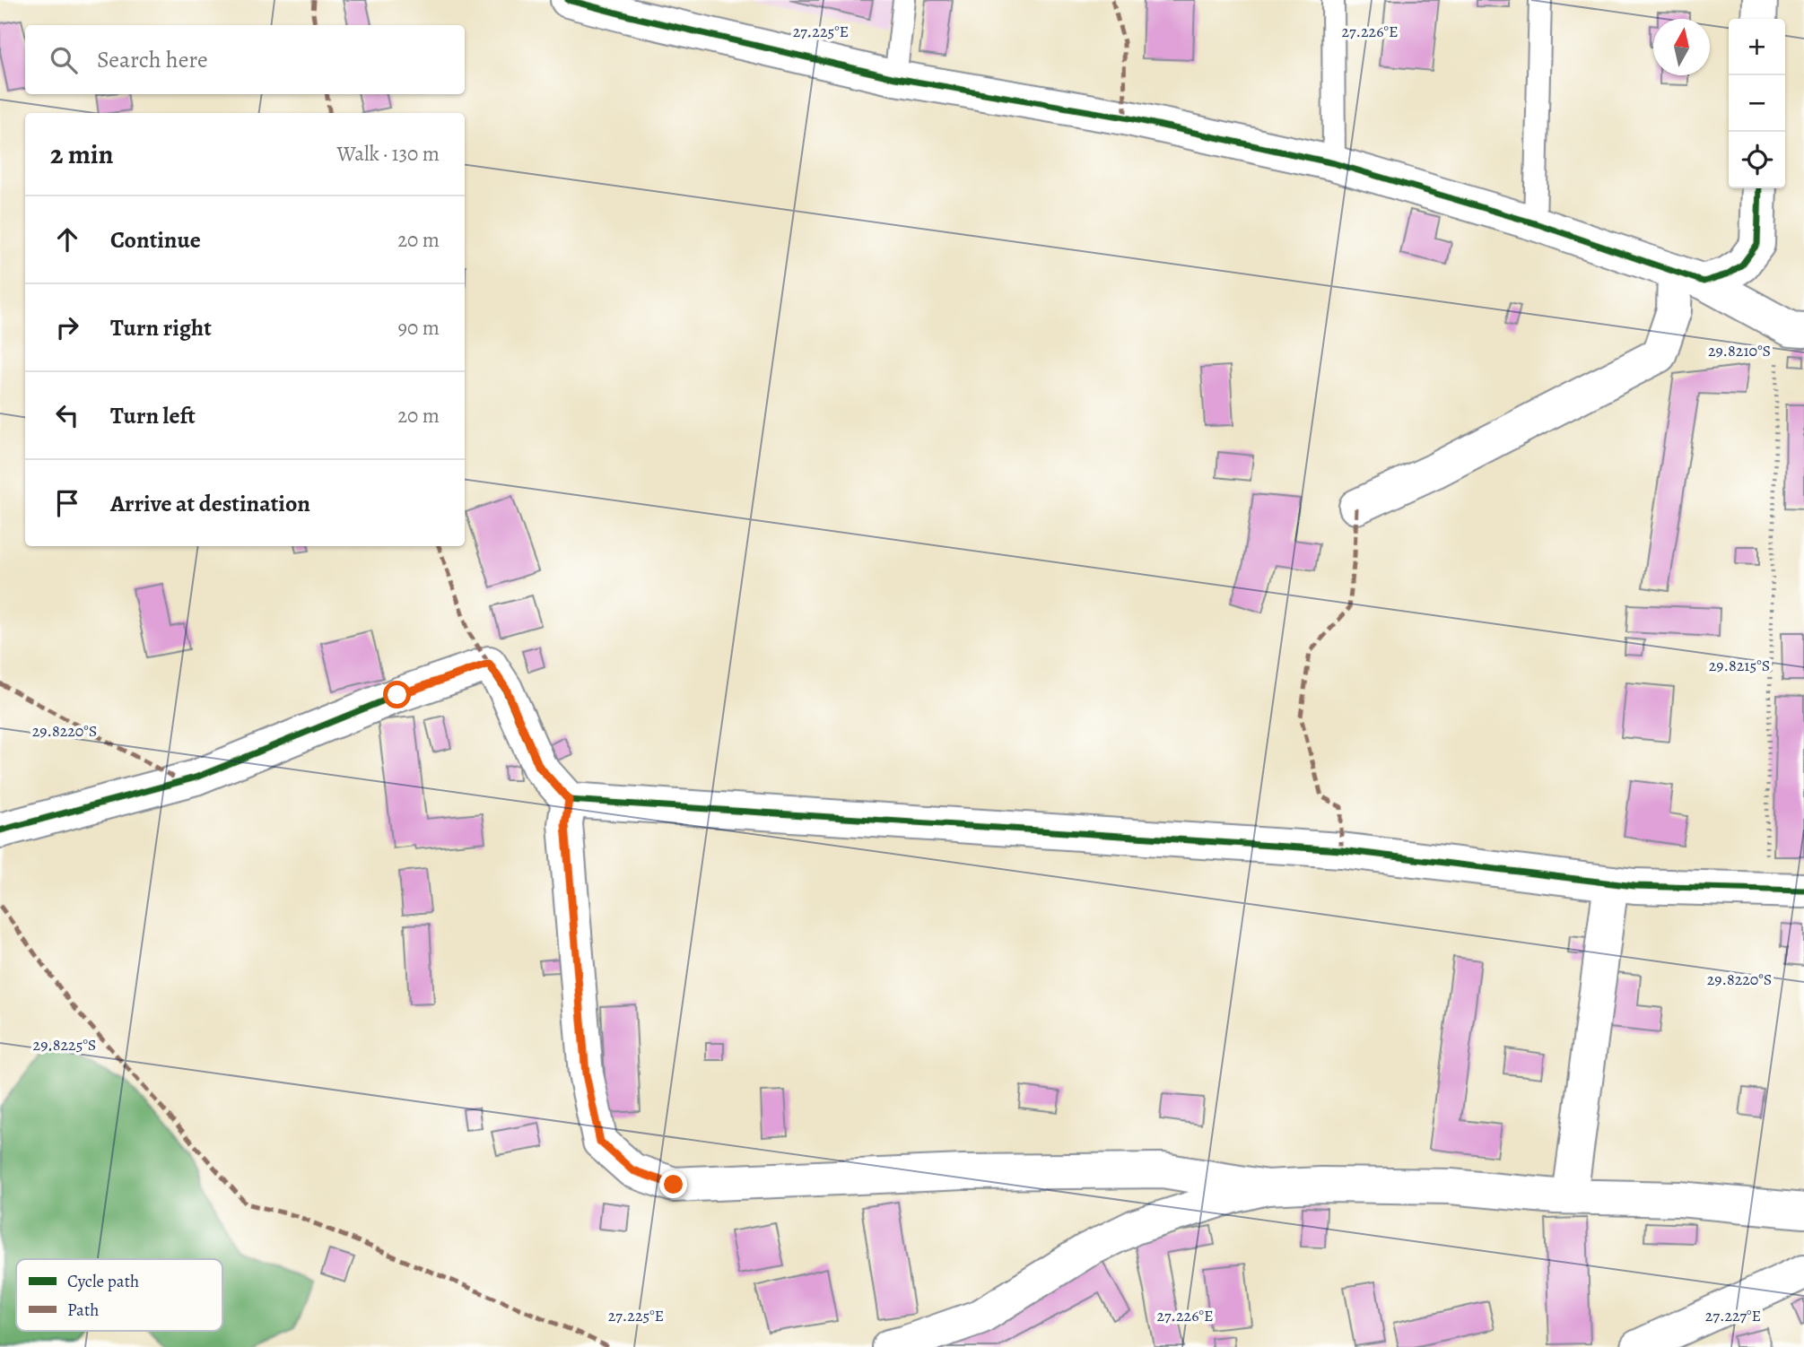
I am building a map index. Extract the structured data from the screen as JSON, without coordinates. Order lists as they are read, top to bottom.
{
  "legend": ["Cycle path", "Path"],
  "north": "top",
  "page": {
    "map_buttons": ["+", "−"],
    "search": "Search here",
    "heading": ["2 min", "Walk · 130 m"],
    "list": [
      ["Continue", "20 m"],
      ["Turn right", "90 m"],
      ["Turn left", "20 m"],
      "Arrive at destination"
    ]
  },
  "coordinates": [
    "27.225°E",
    "27.226°E",
    "29.8210°S",
    "29.8215°S",
    "29.8220°S",
    "29.8225°S",
    "27.227°E"
  ]
}
